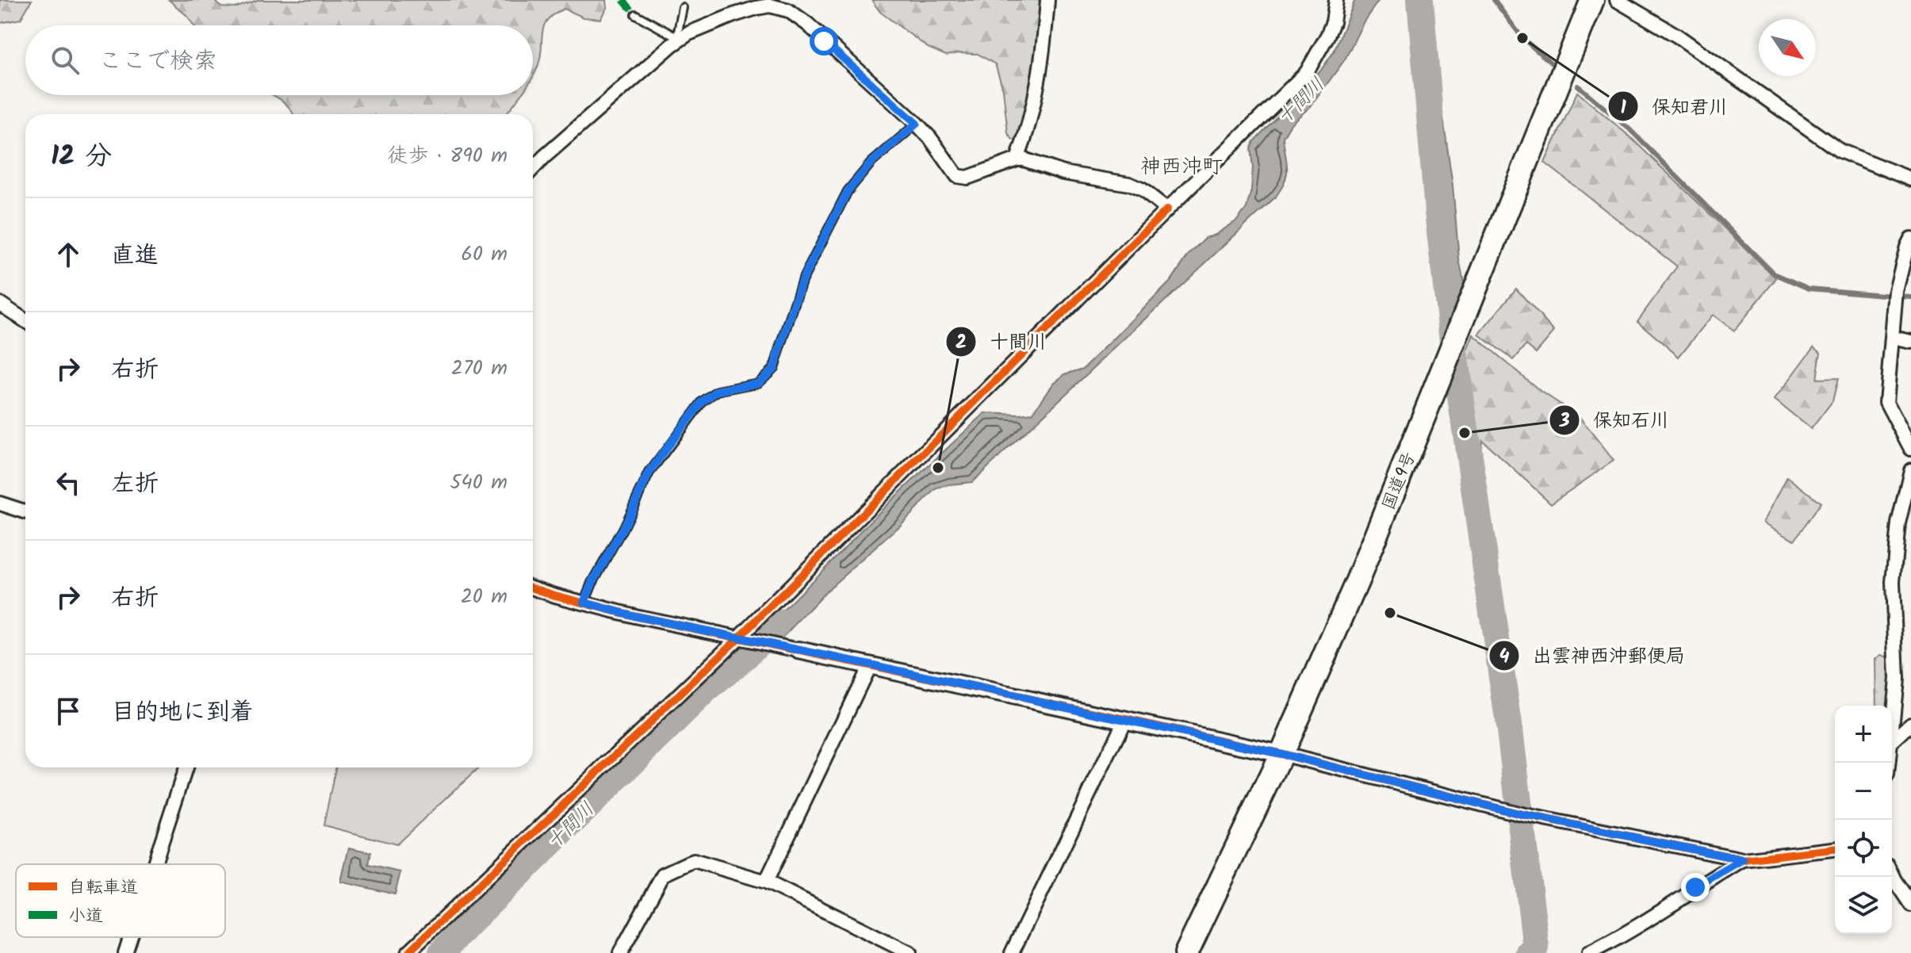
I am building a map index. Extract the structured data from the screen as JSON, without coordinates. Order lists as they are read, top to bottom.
{
  "streets": {
    "highway": ["国道9号"]
  },
  "districts": ["神西沖町"],
  "water": ["十間川"],
  "places": [
    "保知君川",
    "保知石川",
    "十間川",
    "出雲神西沖郵便局"
  ],
  "legend": ["自転車道", "小道"],
  "north": "bottom right",
  "page": {
    "search": "ここで検索",
    "heading": ["12 分", "徒歩 · 890 m"],
    "list": [
      ["直進", "60 m"],
      ["右折", "270 m"],
      ["左折", "540 m"],
      ["右折", "20 m"],
      "目的地に到着"
    ],
    "map_buttons": ["+", "−"]
  }
}
